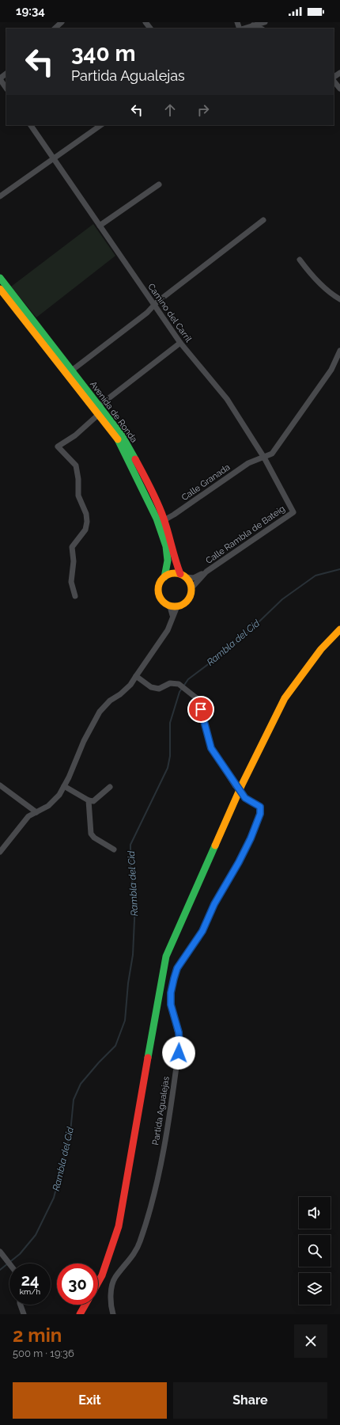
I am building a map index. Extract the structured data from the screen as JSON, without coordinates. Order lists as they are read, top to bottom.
{
  "streets": {
    "main road": ["Avenida de Ronda"],
    "street": [
      "Camino del Carril",
      "Calle Granada",
      "Calle Rambla de Bateig",
      "Partida Agualejas"
    ]
  },
  "crossings": [
    ["Camino del Carril", "Calle Granada"],
    ["Camino del Carril", "Calle Rambla de Bateig"],
    ["Avenida de Ronda", "Calle Granada"],
    ["Avenida de Ronda", "Calle Rambla de Bateig"]
  ],
  "water": ["Rambla del Cid"],
  "page": {
    "status": "19:34",
    "turn": ["340 m", "Partida Agualejas"],
    "speed": "24 km/h",
    "limit": "30",
    "heading": ["2 min", "500 m · 19:36"],
    "buttons": ["Exit", "Share"]
  }
}
